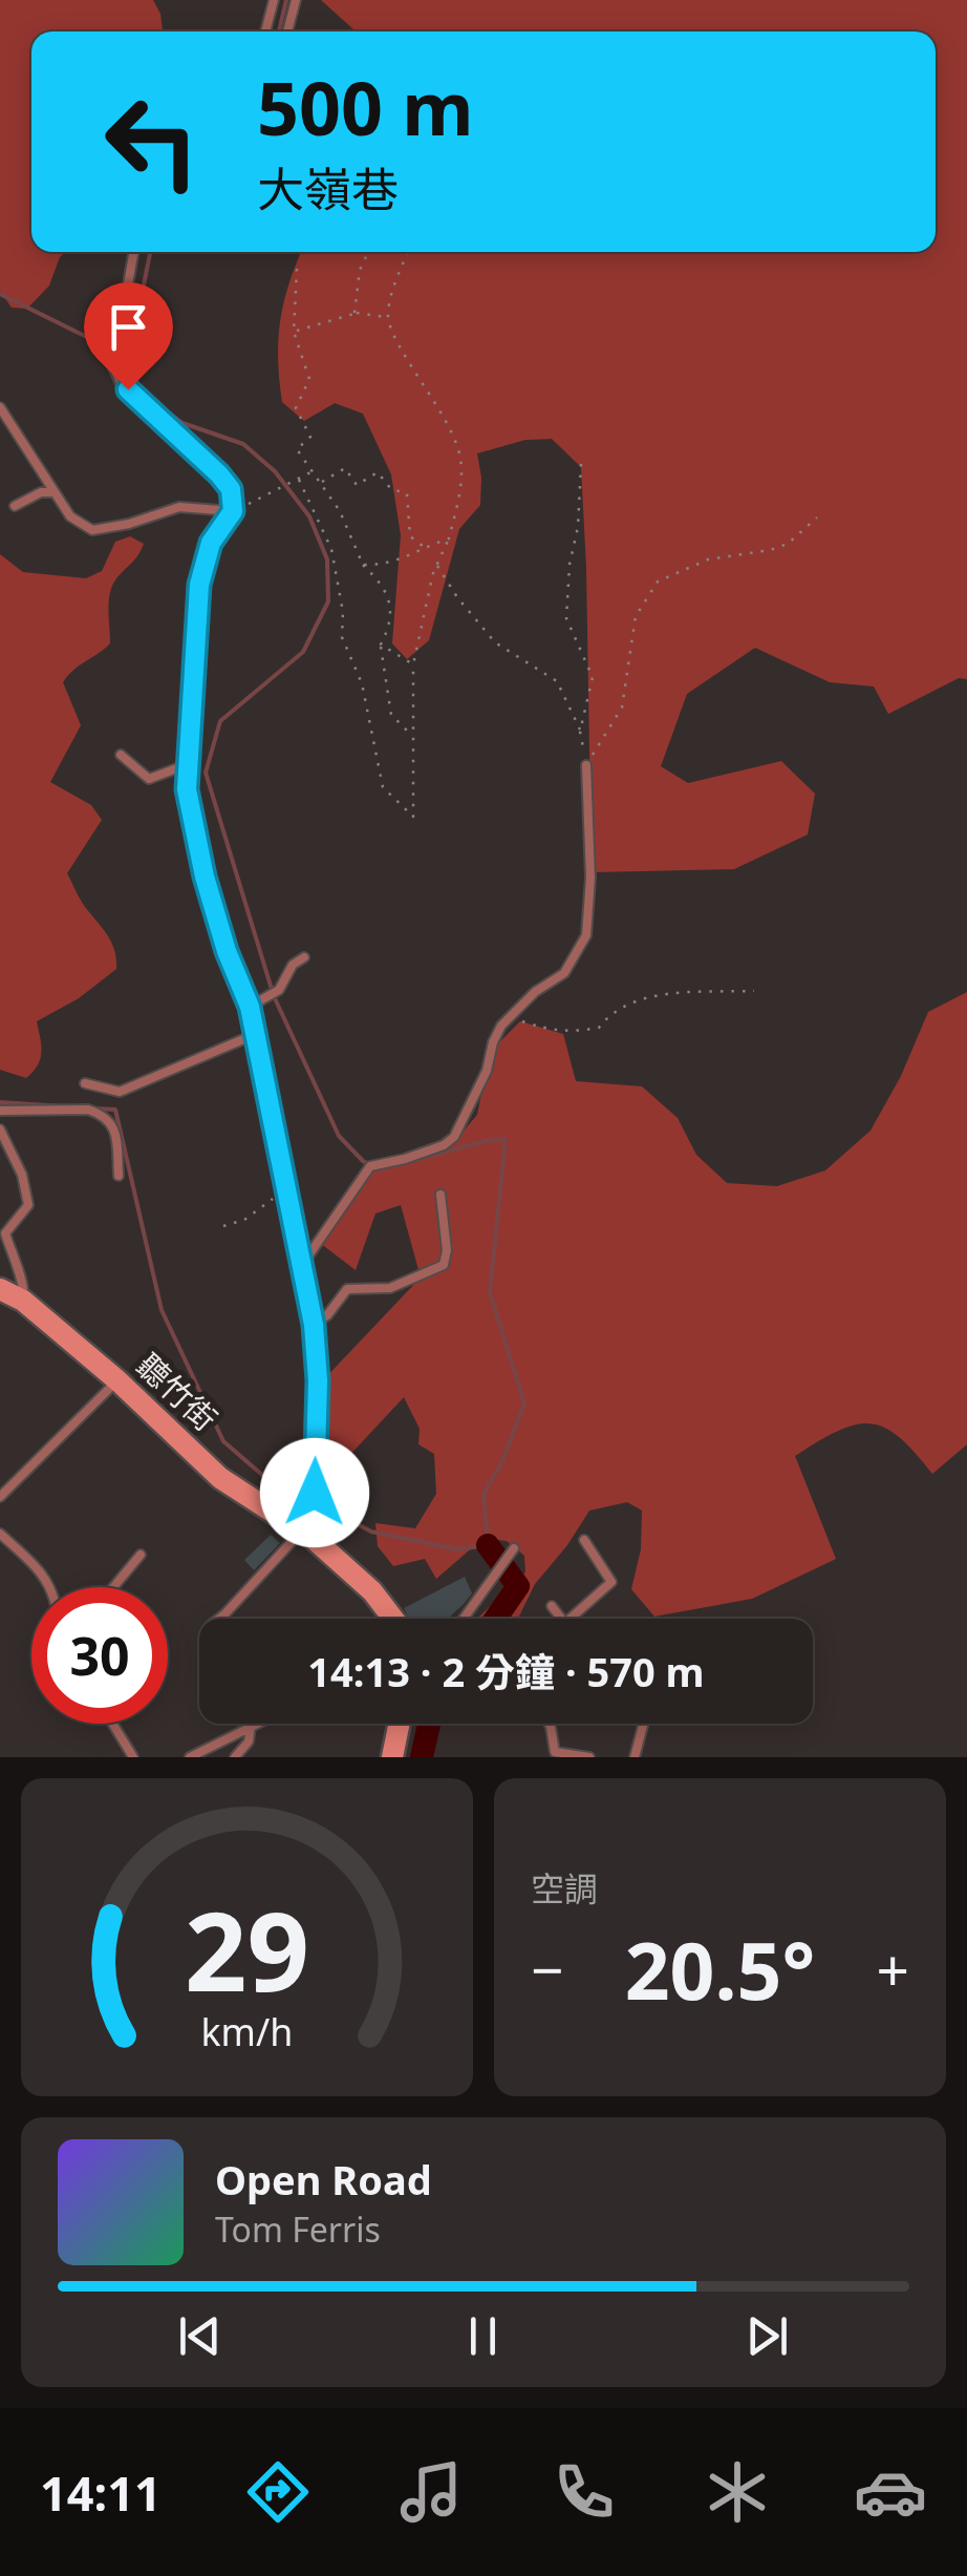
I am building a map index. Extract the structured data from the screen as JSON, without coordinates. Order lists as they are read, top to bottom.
{
  "streets": {
    "street": ["聽竹街"]
  },
  "page": {
    "turn": ["500 m", "大嶺巷"],
    "limit": "30",
    "trip": "14:13 · 2 分鐘 · 570 m",
    "tile": "空調",
    "heat": ["−", "20.5°", "+"],
    "song": ["Open Road", "Tom Ferris"],
    "tabs": "14:11",
    "gauge": ["29", "km/h"]
  }
}
